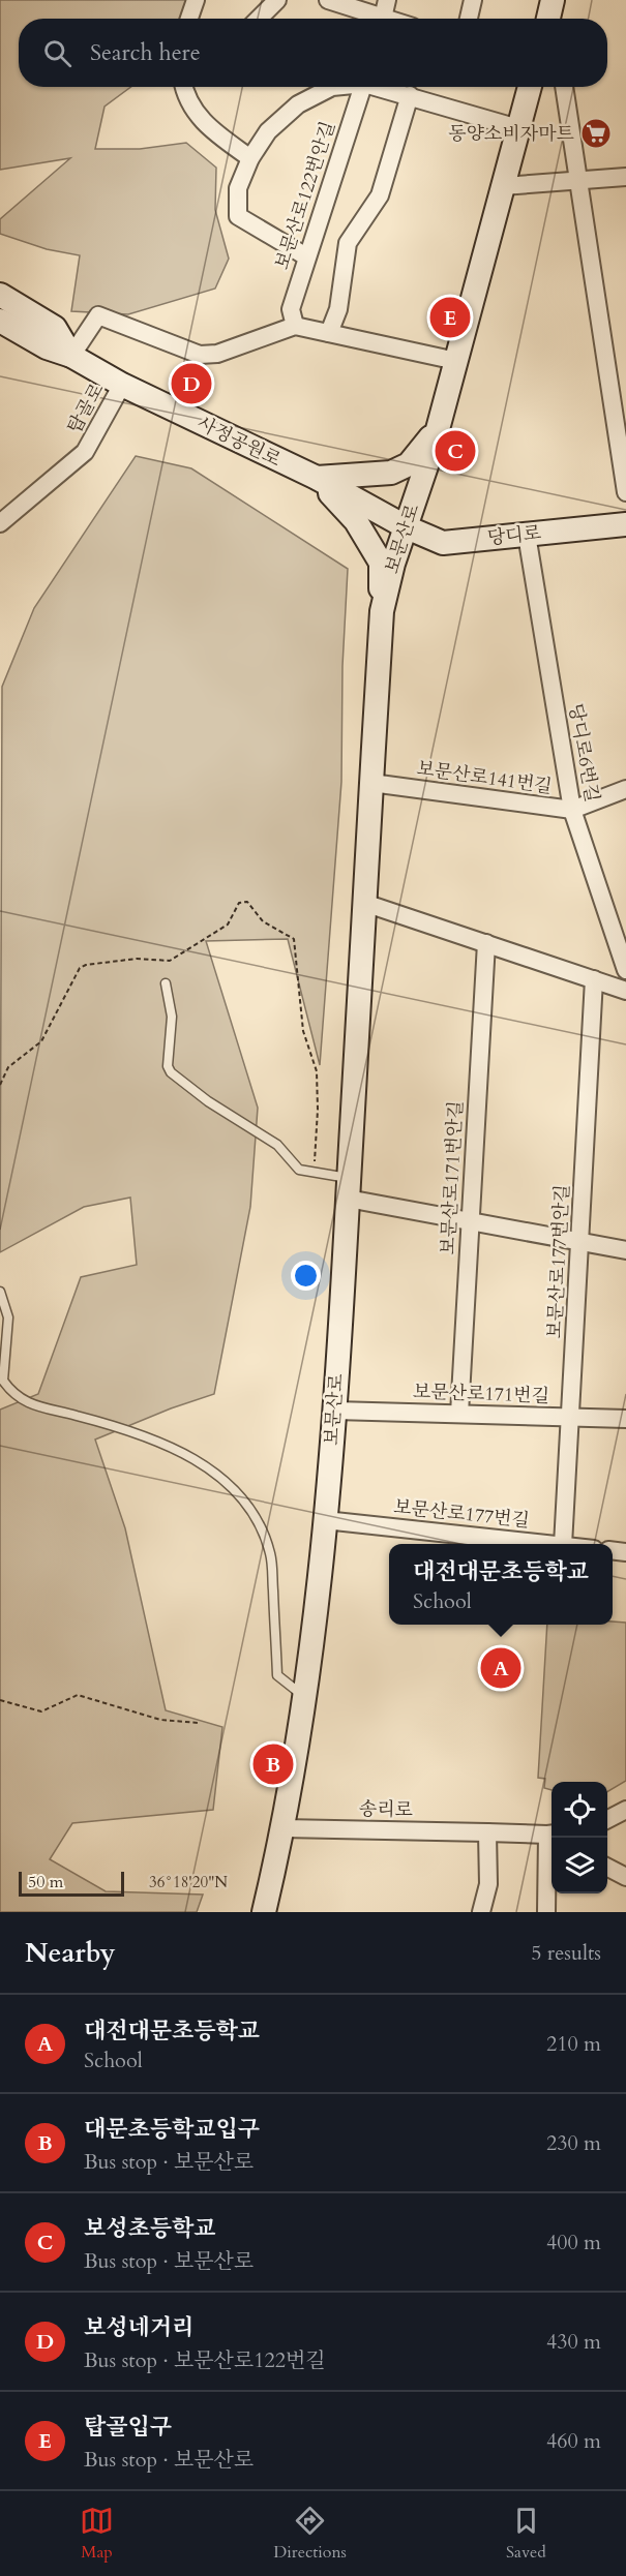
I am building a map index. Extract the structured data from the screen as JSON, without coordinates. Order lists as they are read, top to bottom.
{
  "streets": {
    "main road": ["사정공원로", "당디로", "보문산로"],
    "street": [
      "보문산로122번안길",
      "탑골로",
      "당디로6번길",
      "보문산로141번길",
      "보문산로171번안길",
      "보문산로177번안길",
      "보문산로171번길",
      "보문산로177번길",
      "송리로"
    ]
  },
  "crossings": [
    ["탑골로", "사정공원로"],
    ["사정공원로", "당디로"],
    ["사정공원로", "보문산로"],
    ["당디로", "보문산로"],
    ["당디로", "당디로6번길"],
    ["보문산로", "보문산로141번길"],
    ["보문산로", "보문산로171번길"],
    ["보문산로", "보문산로177번길"],
    ["보문산로", "송리로"],
    ["당디로6번길", "보문산로141번길"],
    ["보문산로171번안길", "보문산로171번길"],
    ["보문산로177번안길", "보문산로171번길"]
  ],
  "places": {
    "supermarket": ["동양소비자마트"]
  },
  "scale_bar": "50 m",
  "page": {
    "search": "Search here",
    "pins": [
      "E",
      "D",
      "C",
      "A",
      "B"
    ],
    "popup": ["대전대문초등학교", "School"],
    "scale": "50 m",
    "heading": ["Nearby", "5 results"],
    "list": [
      {
        "mark": "A",
        "name": "대전대문초등학교",
        "note": "School",
        "value": "210 m"
      },
      {
        "mark": "B",
        "name": "대문초등학교입구",
        "note": "Bus stop · 보문산로",
        "value": "230 m"
      },
      {
        "mark": "C",
        "name": "보성초등학교",
        "note": "Bus stop · 보문산로",
        "value": "400 m"
      },
      {
        "mark": "D",
        "name": "보성네거리",
        "note": "Bus stop · 보문산로122번길",
        "value": "430 m"
      },
      {
        "mark": "E",
        "name": "탑골입구",
        "note": "Bus stop · 보문산로",
        "value": "460 m"
      }
    ],
    "nav": ["Map", "Directions", "Saved"]
  },
  "coordinates": ["36°18'20\"N"]
}
